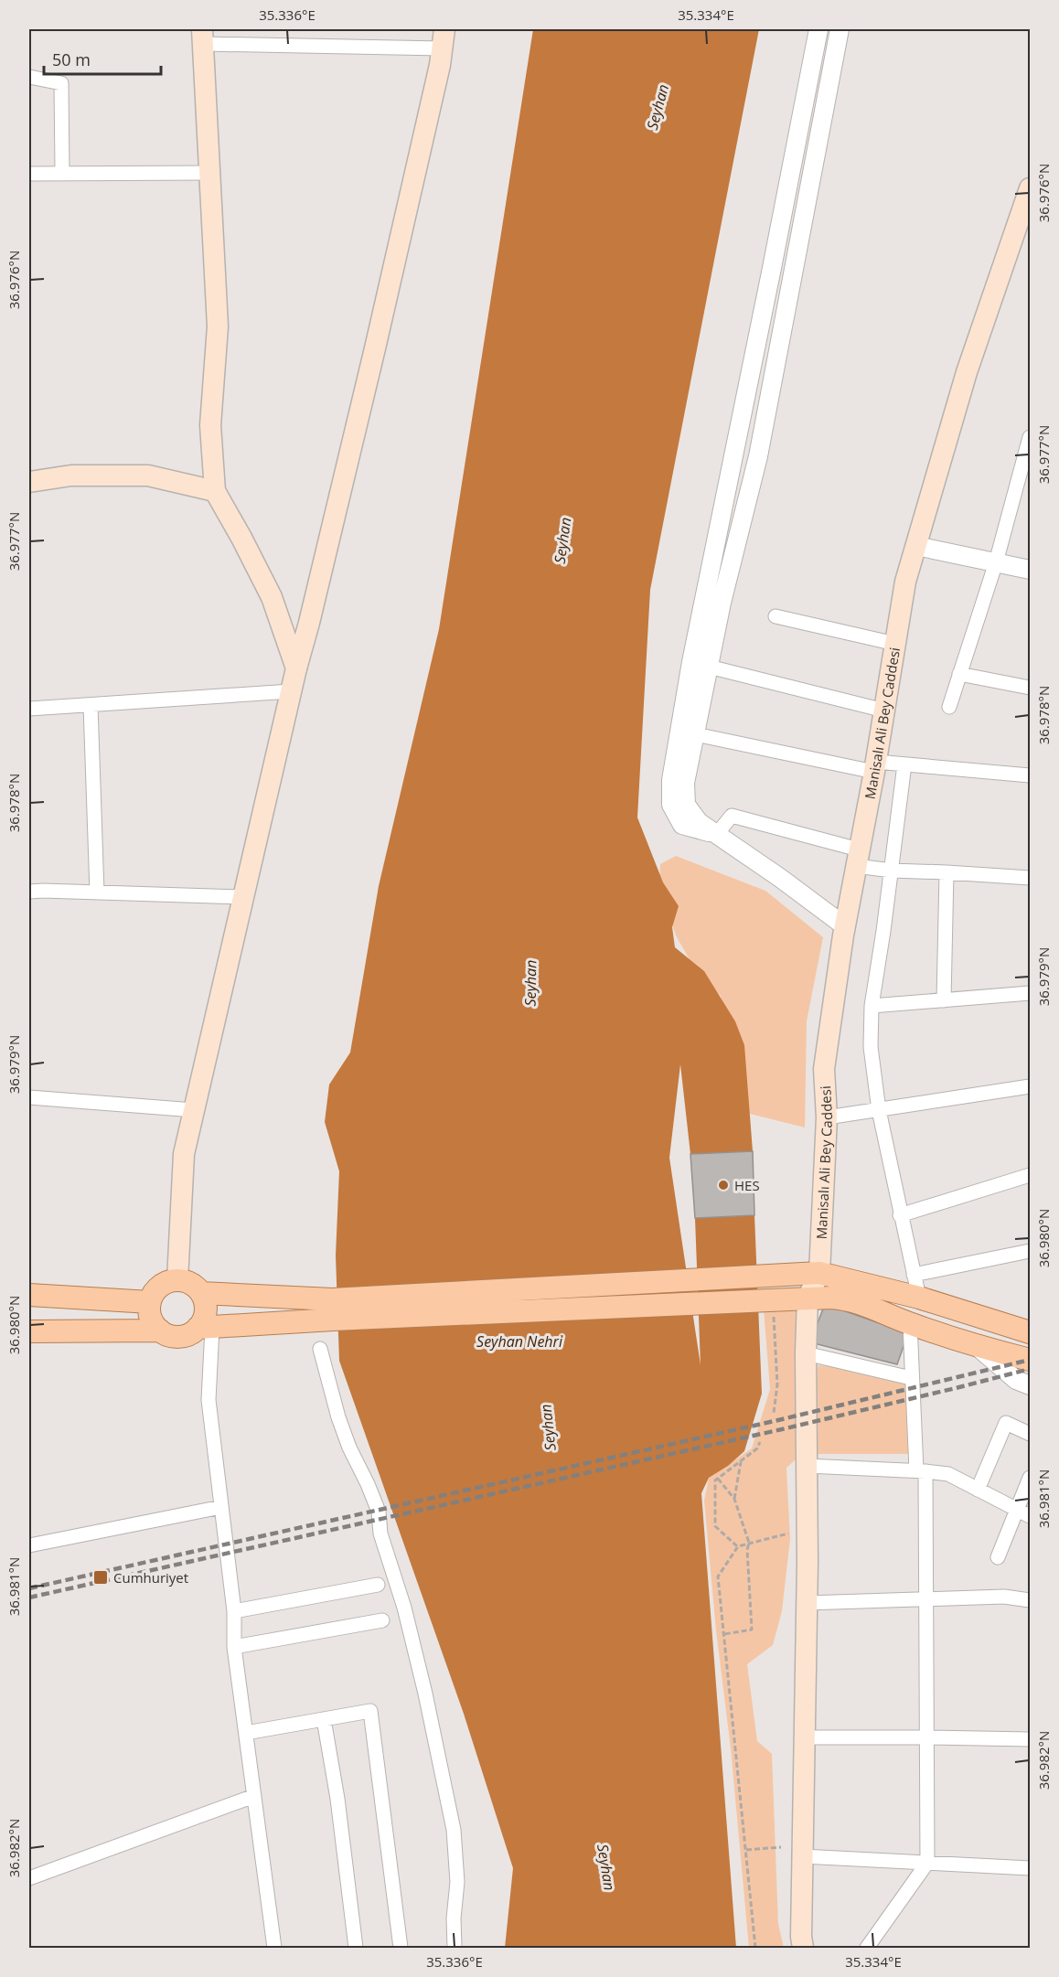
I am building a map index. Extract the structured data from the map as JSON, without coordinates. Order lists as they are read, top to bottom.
{
  "streets": {
    "main road": ["Manisalı Ali Bey Caddesi"]
  },
  "water": ["Seyhan", "Seyhan Nehri"],
  "places": {
    "other": ["HES"],
    "transit": ["Cumhuriyet"]
  },
  "scale_bar": "50 m",
  "coordinates": [
    "35.336°E",
    "35.334°E",
    "36.976°N",
    "36.977°N",
    "36.978°N",
    "36.979°N",
    "36.980°N",
    "36.981°N",
    "36.982°N"
  ]
}
